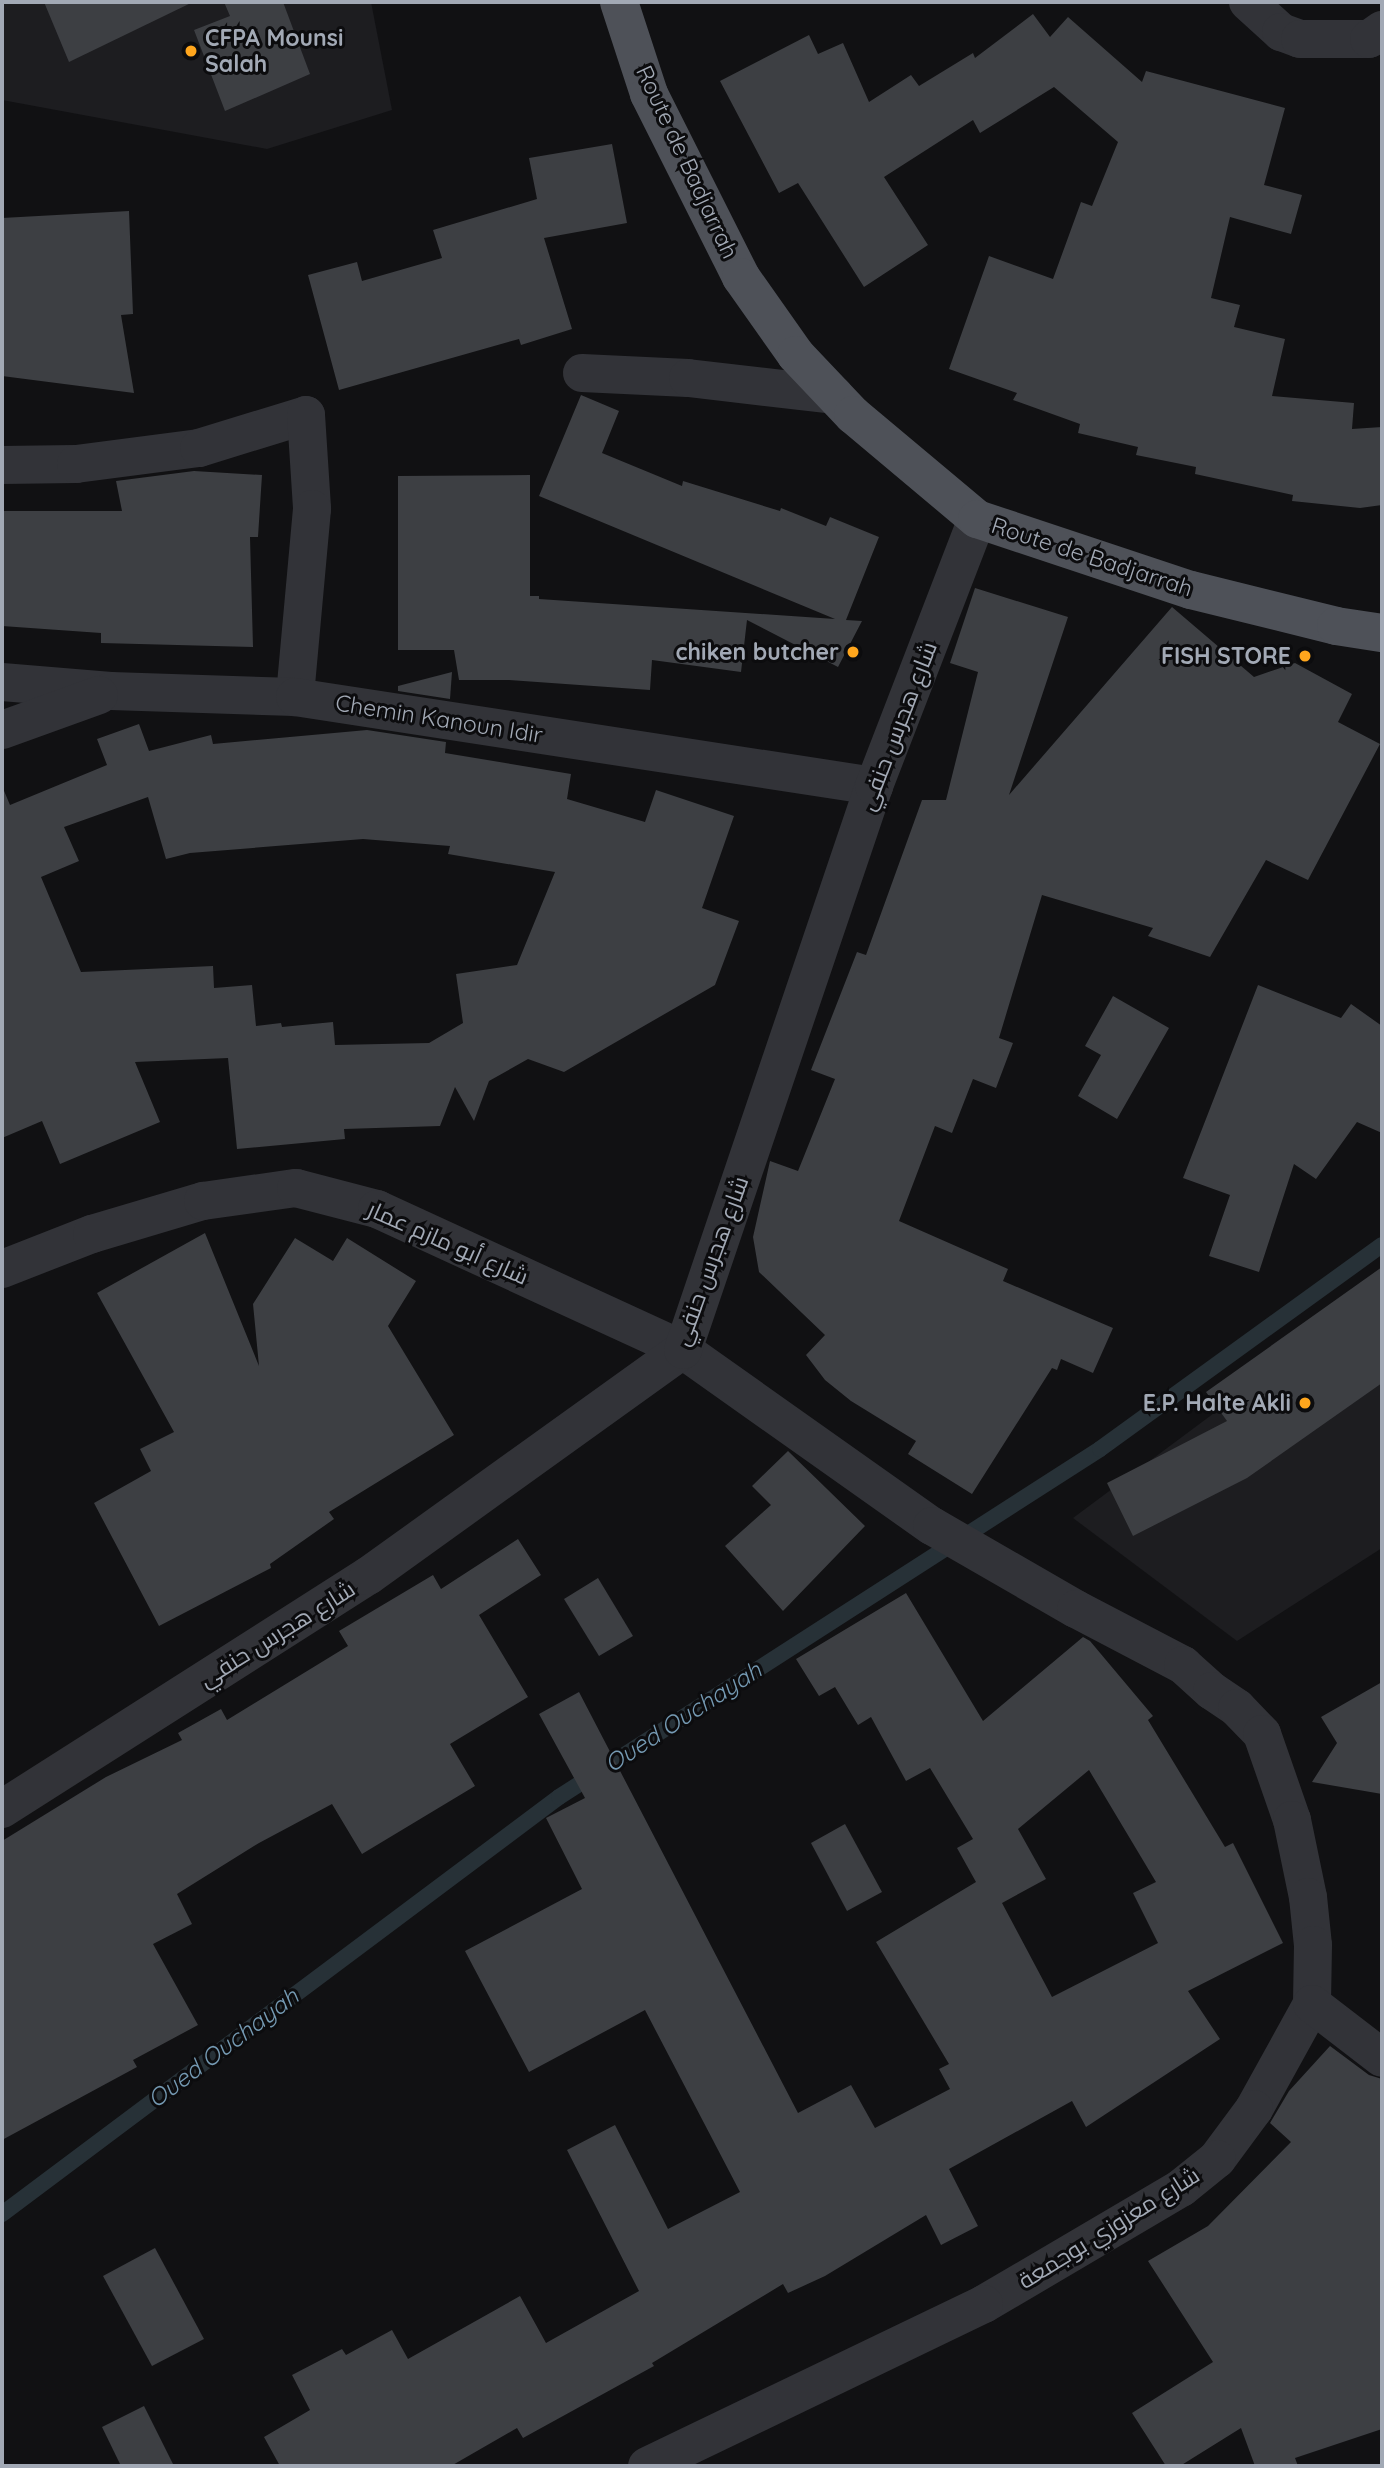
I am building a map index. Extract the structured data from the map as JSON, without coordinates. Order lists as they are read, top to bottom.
{
  "streets": {
    "main road": ["Route de Badjarrah"],
    "street": [
      "Chemin Kanoun Idir",
      "شارع هجرس حنفي",
      "شارع أبو مازم عمار",
      "شارع معزوزي بوجمعة"
    ]
  },
  "crossings": [
    ["Route de Badjarrah", "شارع هجرس حنفي"],
    ["Chemin Kanoun Idir", "شارع هجرس حنفي"],
    ["شارع هجرس حنفي", "شارع أبو مازم عمار"],
    ["شارع أبو مازم عمار", "شارع معزوزي بوجمعة"]
  ],
  "water": ["Oued Ouchayah"],
  "places": [
    "CFPA Mounsi Salah",
    "chiken butcher",
    "FISH STORE",
    "E.P. Halte Akli"
  ]
}
